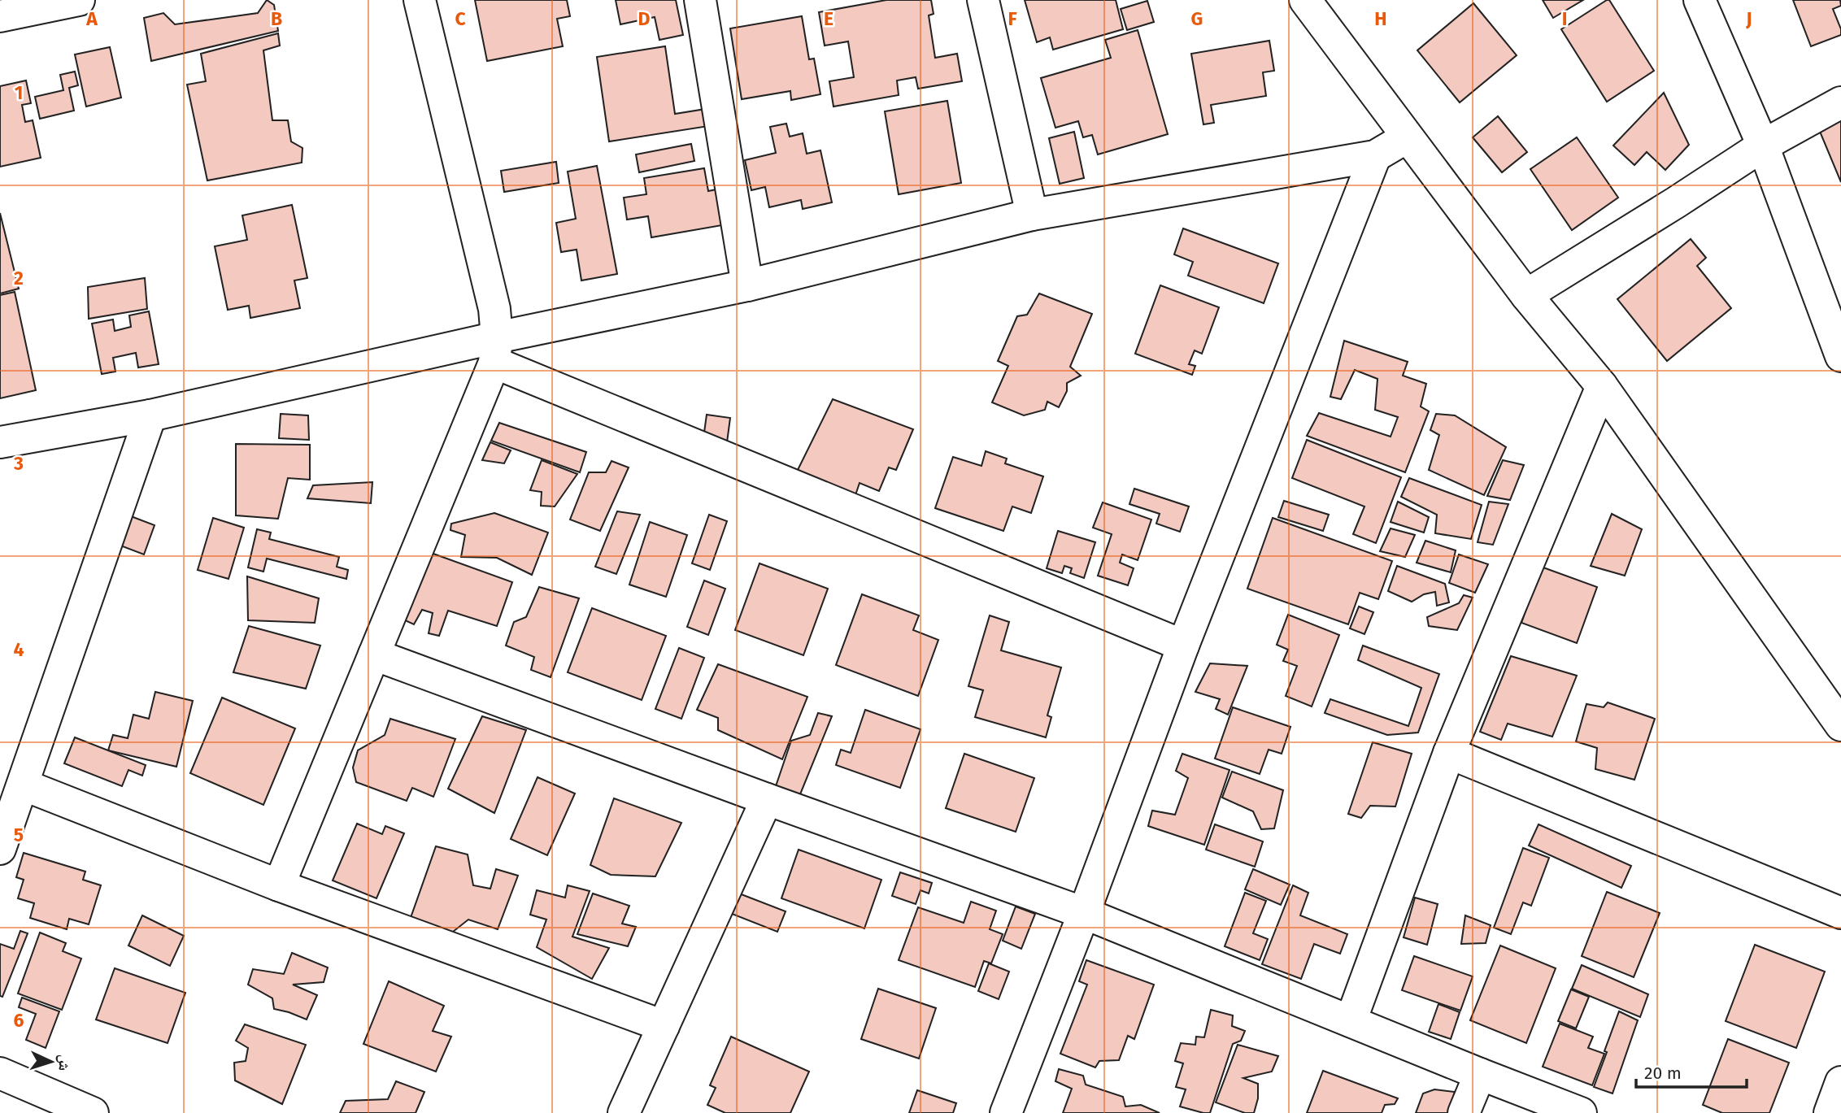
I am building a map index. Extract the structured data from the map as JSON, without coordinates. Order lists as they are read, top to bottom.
{
  "scale_bar": "20 m",
  "north": "right",
  "grid": {
    "columns": [
      "A",
      "B",
      "C",
      "D",
      "E",
      "F",
      "G",
      "H",
      "I",
      "J"
    ],
    "rows": [
      "1",
      "2",
      "3",
      "4",
      "5",
      "6"
    ]
  }
}
